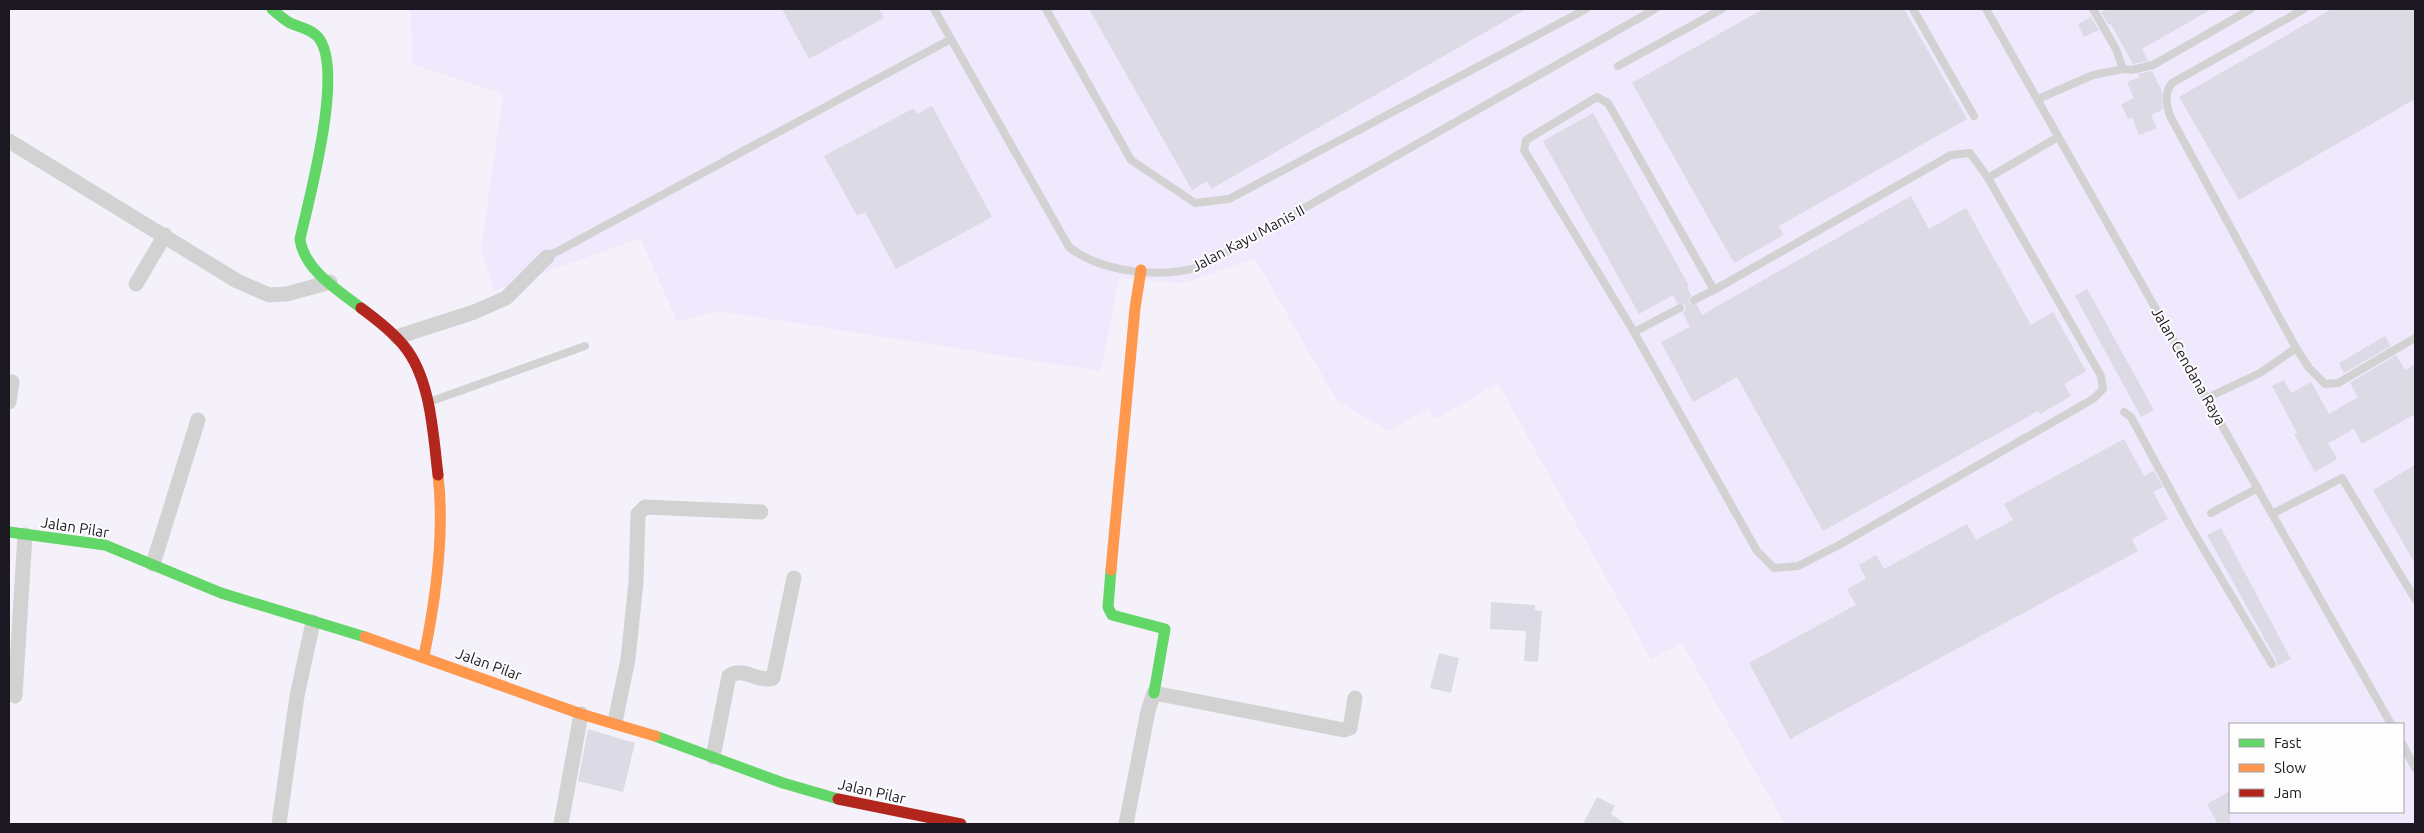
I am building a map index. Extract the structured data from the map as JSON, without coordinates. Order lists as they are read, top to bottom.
{
  "streets": {
    "street": ["Jalan Pilar"],
    "lane": ["Jalan Kayu Manis II", "Jalan Cendana Raya"]
  },
  "legend": ["Fast", "Slow", "Jam"]
}
